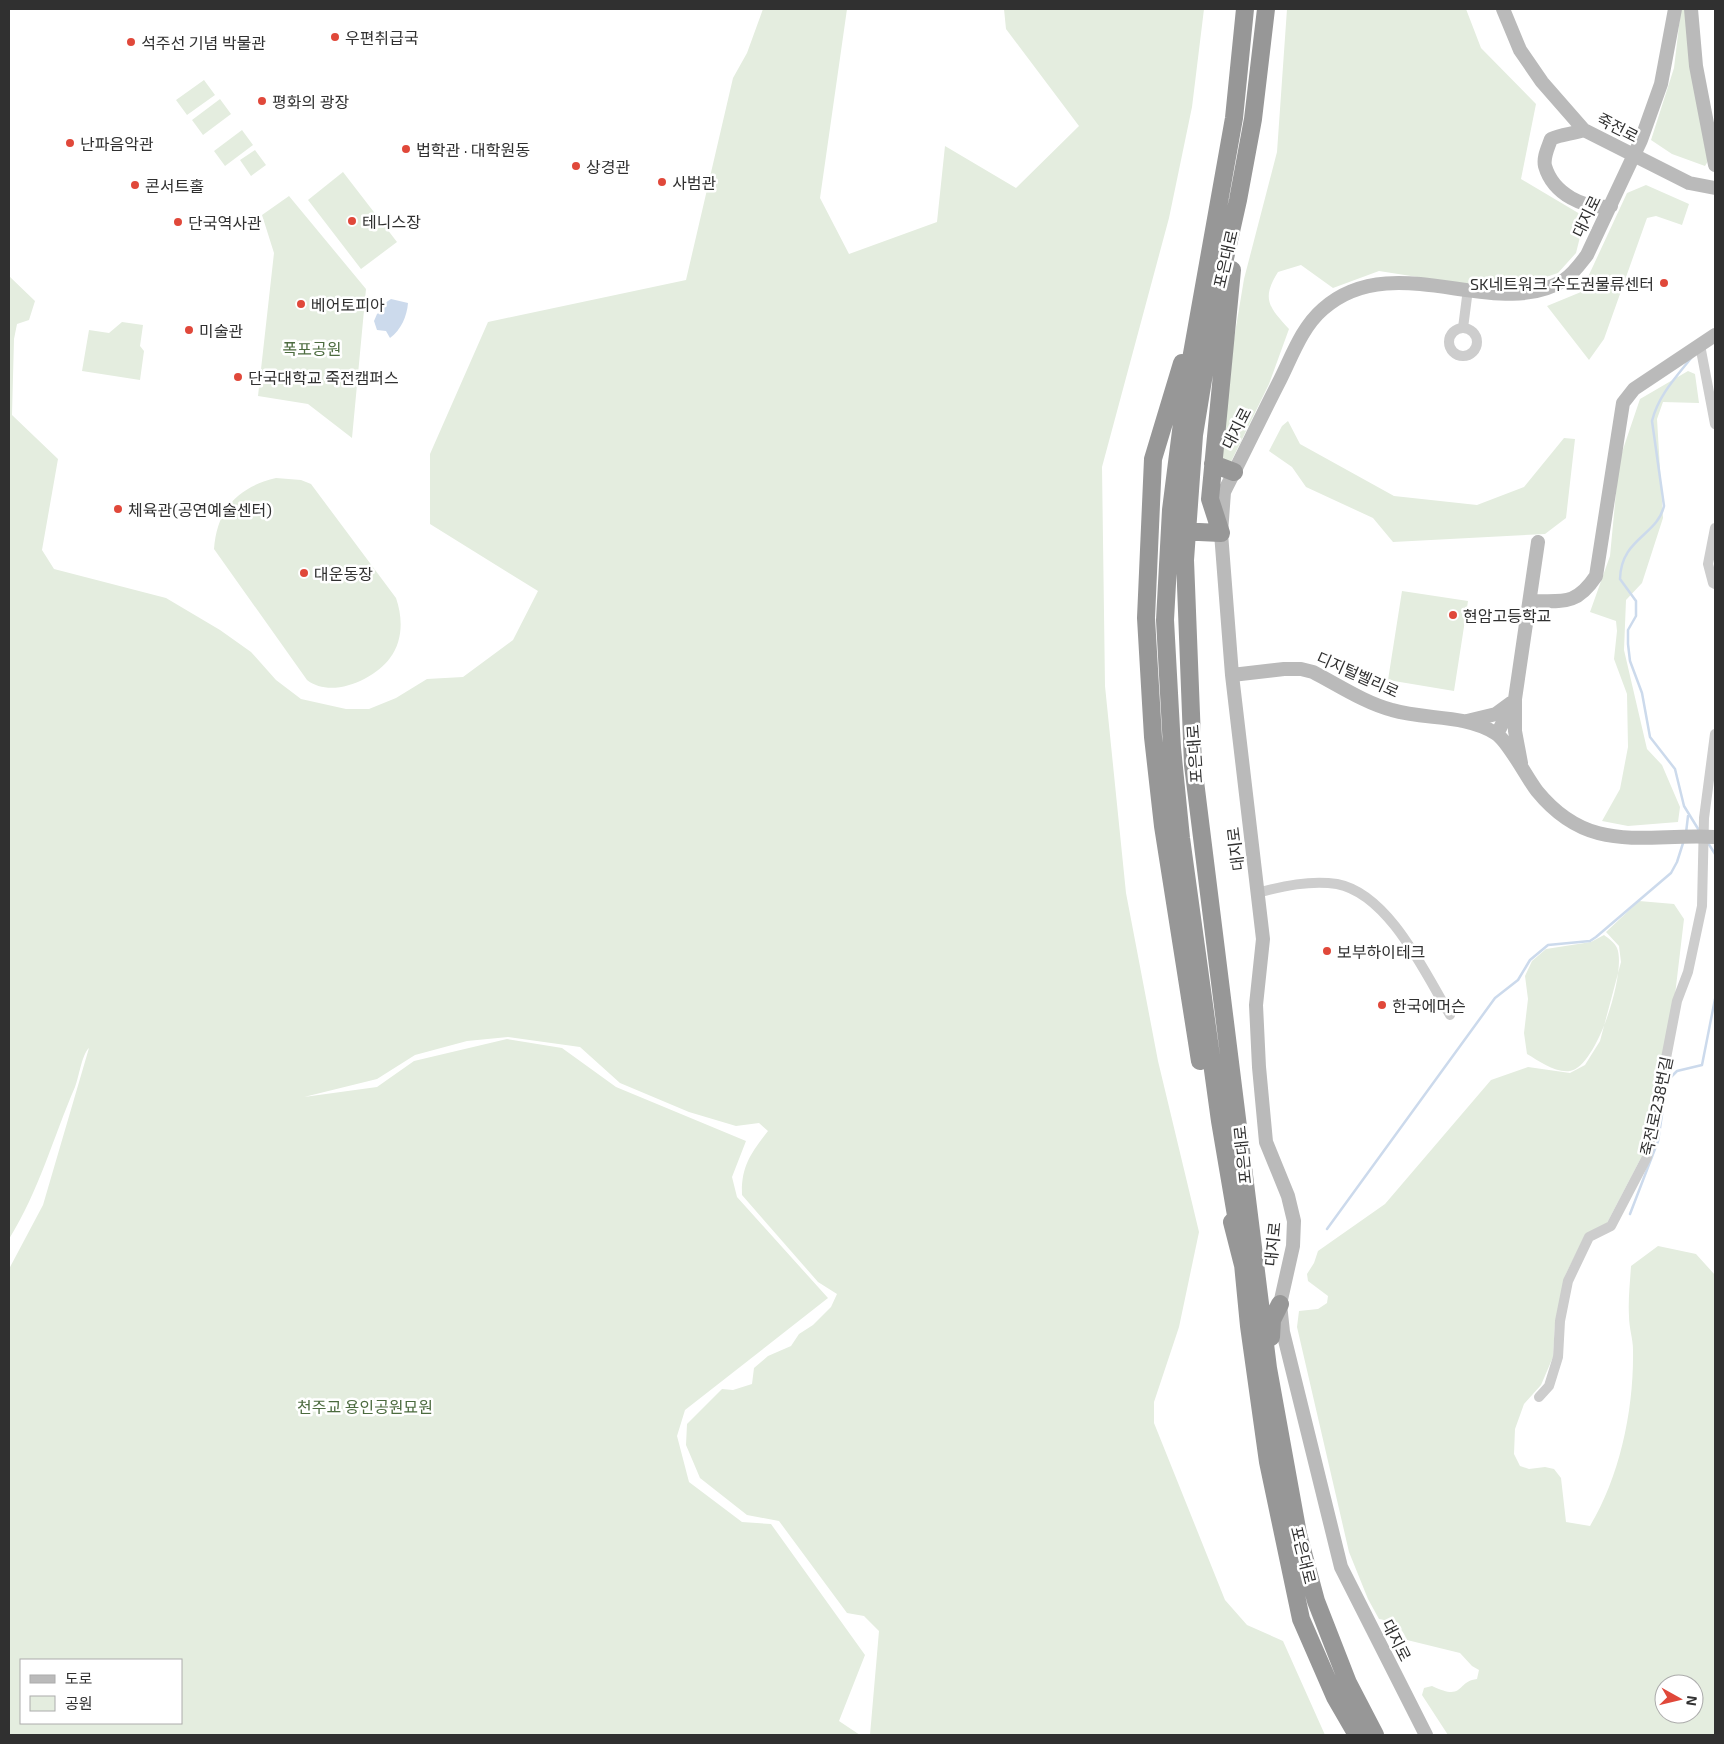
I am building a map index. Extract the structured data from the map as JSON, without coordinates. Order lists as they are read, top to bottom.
{
  "streets": {
    "highway": ["포은대로"],
    "street": [
      "죽전로",
      "대지로",
      "디지털벨리로",
      "죽전로238번길"
    ]
  },
  "crossings": [
    ["대지로", "디지털벨리로"]
  ],
  "parks": ["폭포공원", "천주교 용인공원묘원"],
  "places": [
    "우편취급국",
    "석주선 기념 박물관",
    "평화의 광장",
    "난파음악관",
    "법학관 · 대학원동",
    "상경관",
    "사범관",
    "콘서트홀",
    "테니스장",
    "단국역사관",
    "SK네트워크 수도권물류센터",
    "베어토피아",
    "미술관",
    "단국대학교 죽전캠퍼스",
    "체육관(공연예술센터)",
    "대운동장",
    "현암고등학교",
    "보부하이테크",
    "한국에머슨"
  ],
  "legend": ["도로", "공원"],
  "north": "right"
}
